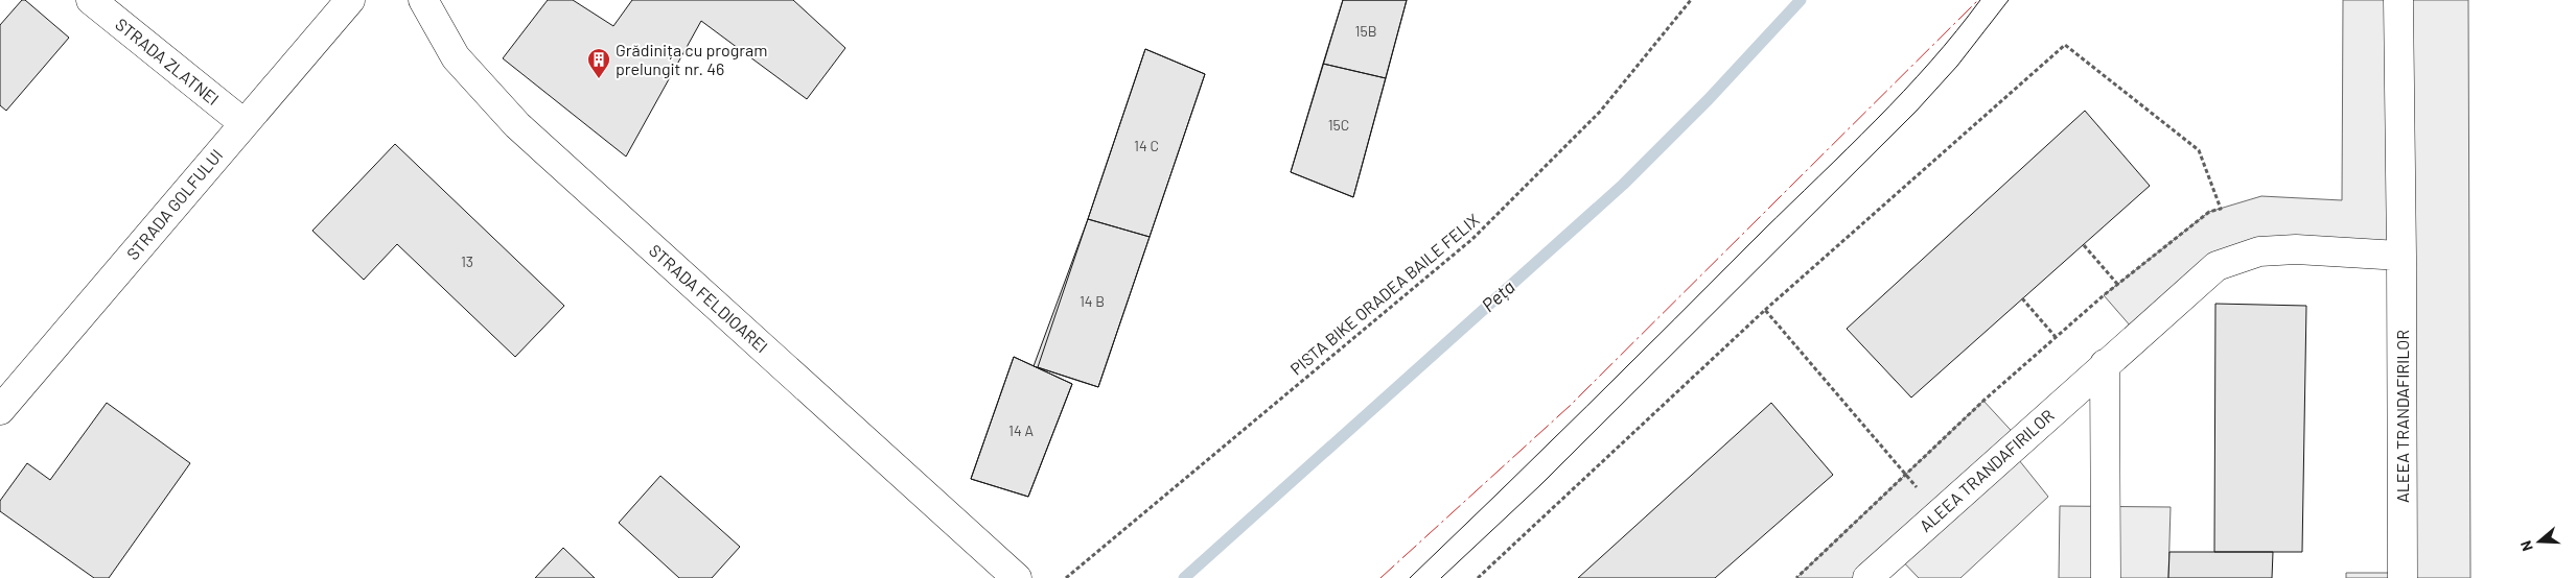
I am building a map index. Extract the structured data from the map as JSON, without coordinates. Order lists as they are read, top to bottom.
{
  "streets": {
    "street": [
      "STRADA ZLATNEI",
      "STRADA GOLFULUI",
      "STRADA FELDIOAREI",
      "ALEEA TRANDAFIRILOR"
    ],
    "path": ["PISTA BIKE ORADEA BAILE FELIX"]
  },
  "crossings": [
    ["STRADA ZLATNEI", "STRADA GOLFULUI"]
  ],
  "water": ["Peța"],
  "places": {
    "building": ["Grădinița cu program prelungit nr. 46"]
  },
  "house_numbers": [
    "15B",
    "15C",
    "14 C",
    "13",
    "14 B",
    "14 A"
  ],
  "north": "left"
}
